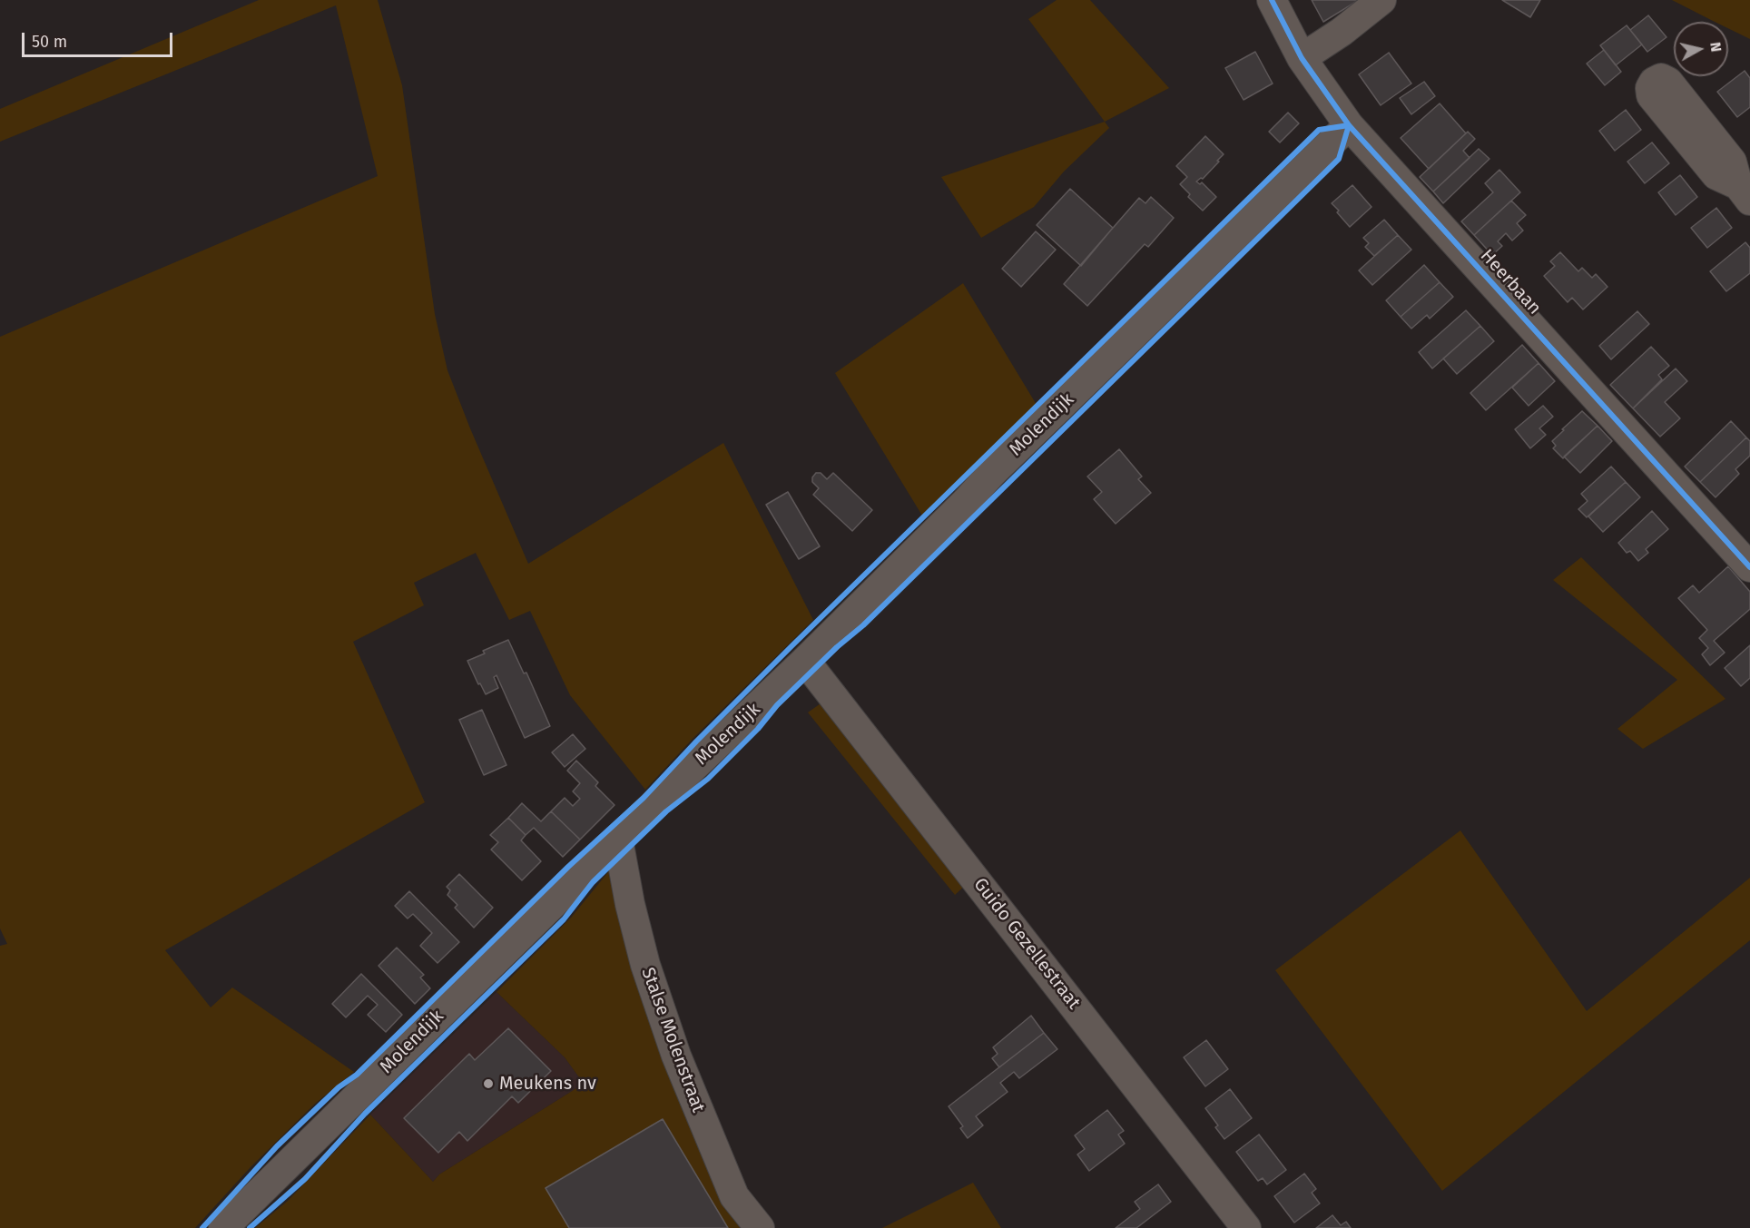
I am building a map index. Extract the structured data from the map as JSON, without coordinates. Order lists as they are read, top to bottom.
{
  "streets": {
    "street": [
      "Heerbaan",
      "Molendijk",
      "Guido Gezellestraat",
      "Stalse Molenstraat"
    ]
  },
  "crossings": [
    ["Heerbaan", "Molendijk"],
    ["Molendijk", "Guido Gezellestraat"],
    ["Molendijk", "Stalse Molenstraat"]
  ],
  "places": ["Meukens nv"],
  "scale_bar": "50 m",
  "north": "right"
}
